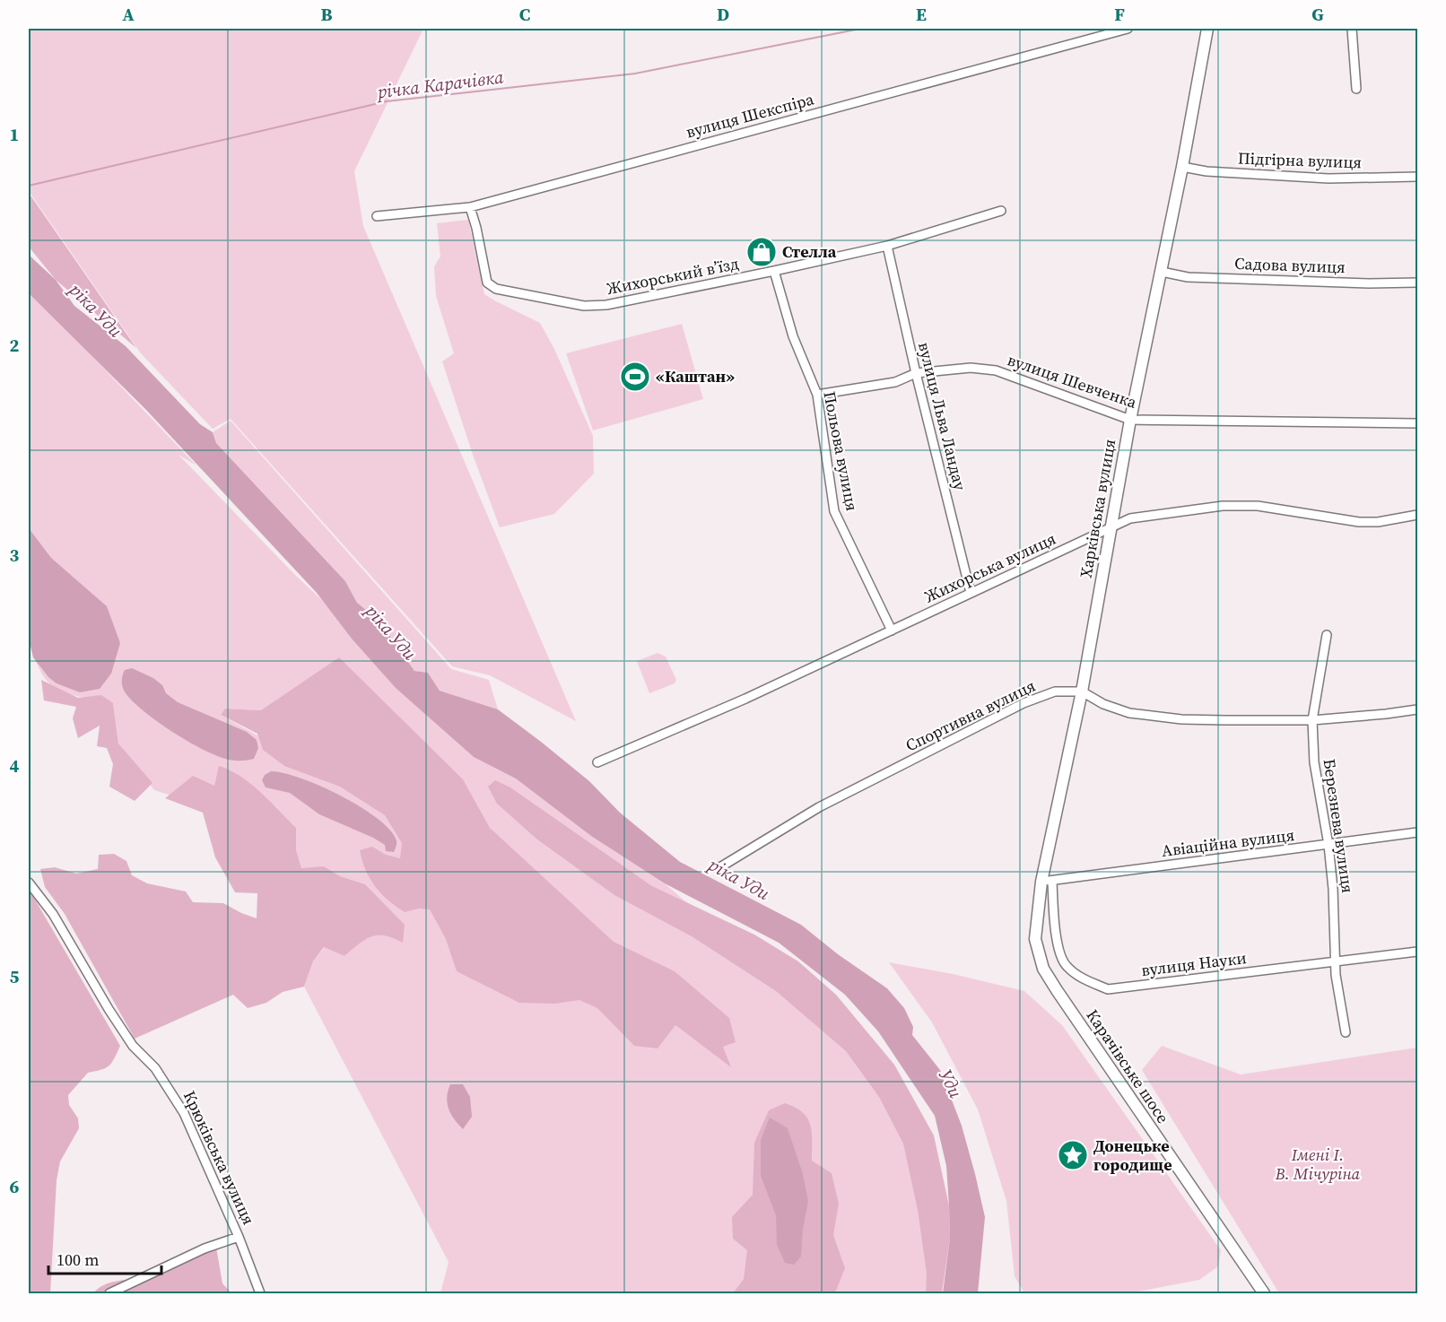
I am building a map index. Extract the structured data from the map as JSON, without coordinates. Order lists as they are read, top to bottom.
{
  "streets": {
    "main road": ["Харківська вулиця", "Карачівське шосе"],
    "street": [
      "вулиця Шекспіра",
      "Підгірна вулиця",
      "Садова вулиця",
      "Жихорський в’їзд",
      "вулиця Шевченка",
      "вулиця Льва Ландау",
      "Польова вулиця",
      "Жихорська вулиця",
      "Спортивна вулиця",
      "Березнева вулиця",
      "Авіаційна вулиця",
      "вулиця Науки",
      "Крюківська вулиця"
    ]
  },
  "crossings": [
    ["вулиця Шекспіра", "Жихорський в’їзд"],
    ["Підгірна вулиця", "Харківська вулиця"],
    ["Садова вулиця", "Харківська вулиця"],
    ["Жихорський в’їзд", "вулиця Льва Ландау"],
    ["Жихорський в’їзд", "Польова вулиця"],
    ["вулиця Шевченка", "вулиця Льва Ландау"],
    ["вулиця Шевченка", "Польова вулиця"],
    ["вулиця Шевченка", "Харківська вулиця"],
    ["вулиця Льва Ландау", "Жихорська вулиця"],
    ["Польова вулиця", "Жихорська вулиця"],
    ["Харківська вулиця", "Жихорська вулиця"],
    ["Харківська вулиця", "Спортивна вулиця"],
    ["Харківська вулиця", "Авіаційна вулиця"],
    ["Харківська вулиця", "вулиця Науки"],
    ["Харківська вулиця", "Карачівське шосе"],
    ["Спортивна вулиця", "Березнева вулиця"],
    ["Березнева вулиця", "Авіаційна вулиця"],
    ["Березнева вулиця", "вулиця Науки"],
    ["Авіаційна вулиця", "вулиця Науки"]
  ],
  "water": ["річка Карачівка", "ріка Уди", "Уди"],
  "parks": ["Імені І. В. Мічуріна"],
  "places": {
    "shop": ["Стелла"],
    "sports": ["«Каштан»"],
    "place": ["Донецьке городище"]
  },
  "scale_bar": "100 m",
  "grid": {
    "columns": [
      "A",
      "B",
      "C",
      "D",
      "E",
      "F",
      "G"
    ],
    "rows": [
      "1",
      "2",
      "3",
      "4",
      "5",
      "6"
    ]
  }
}
